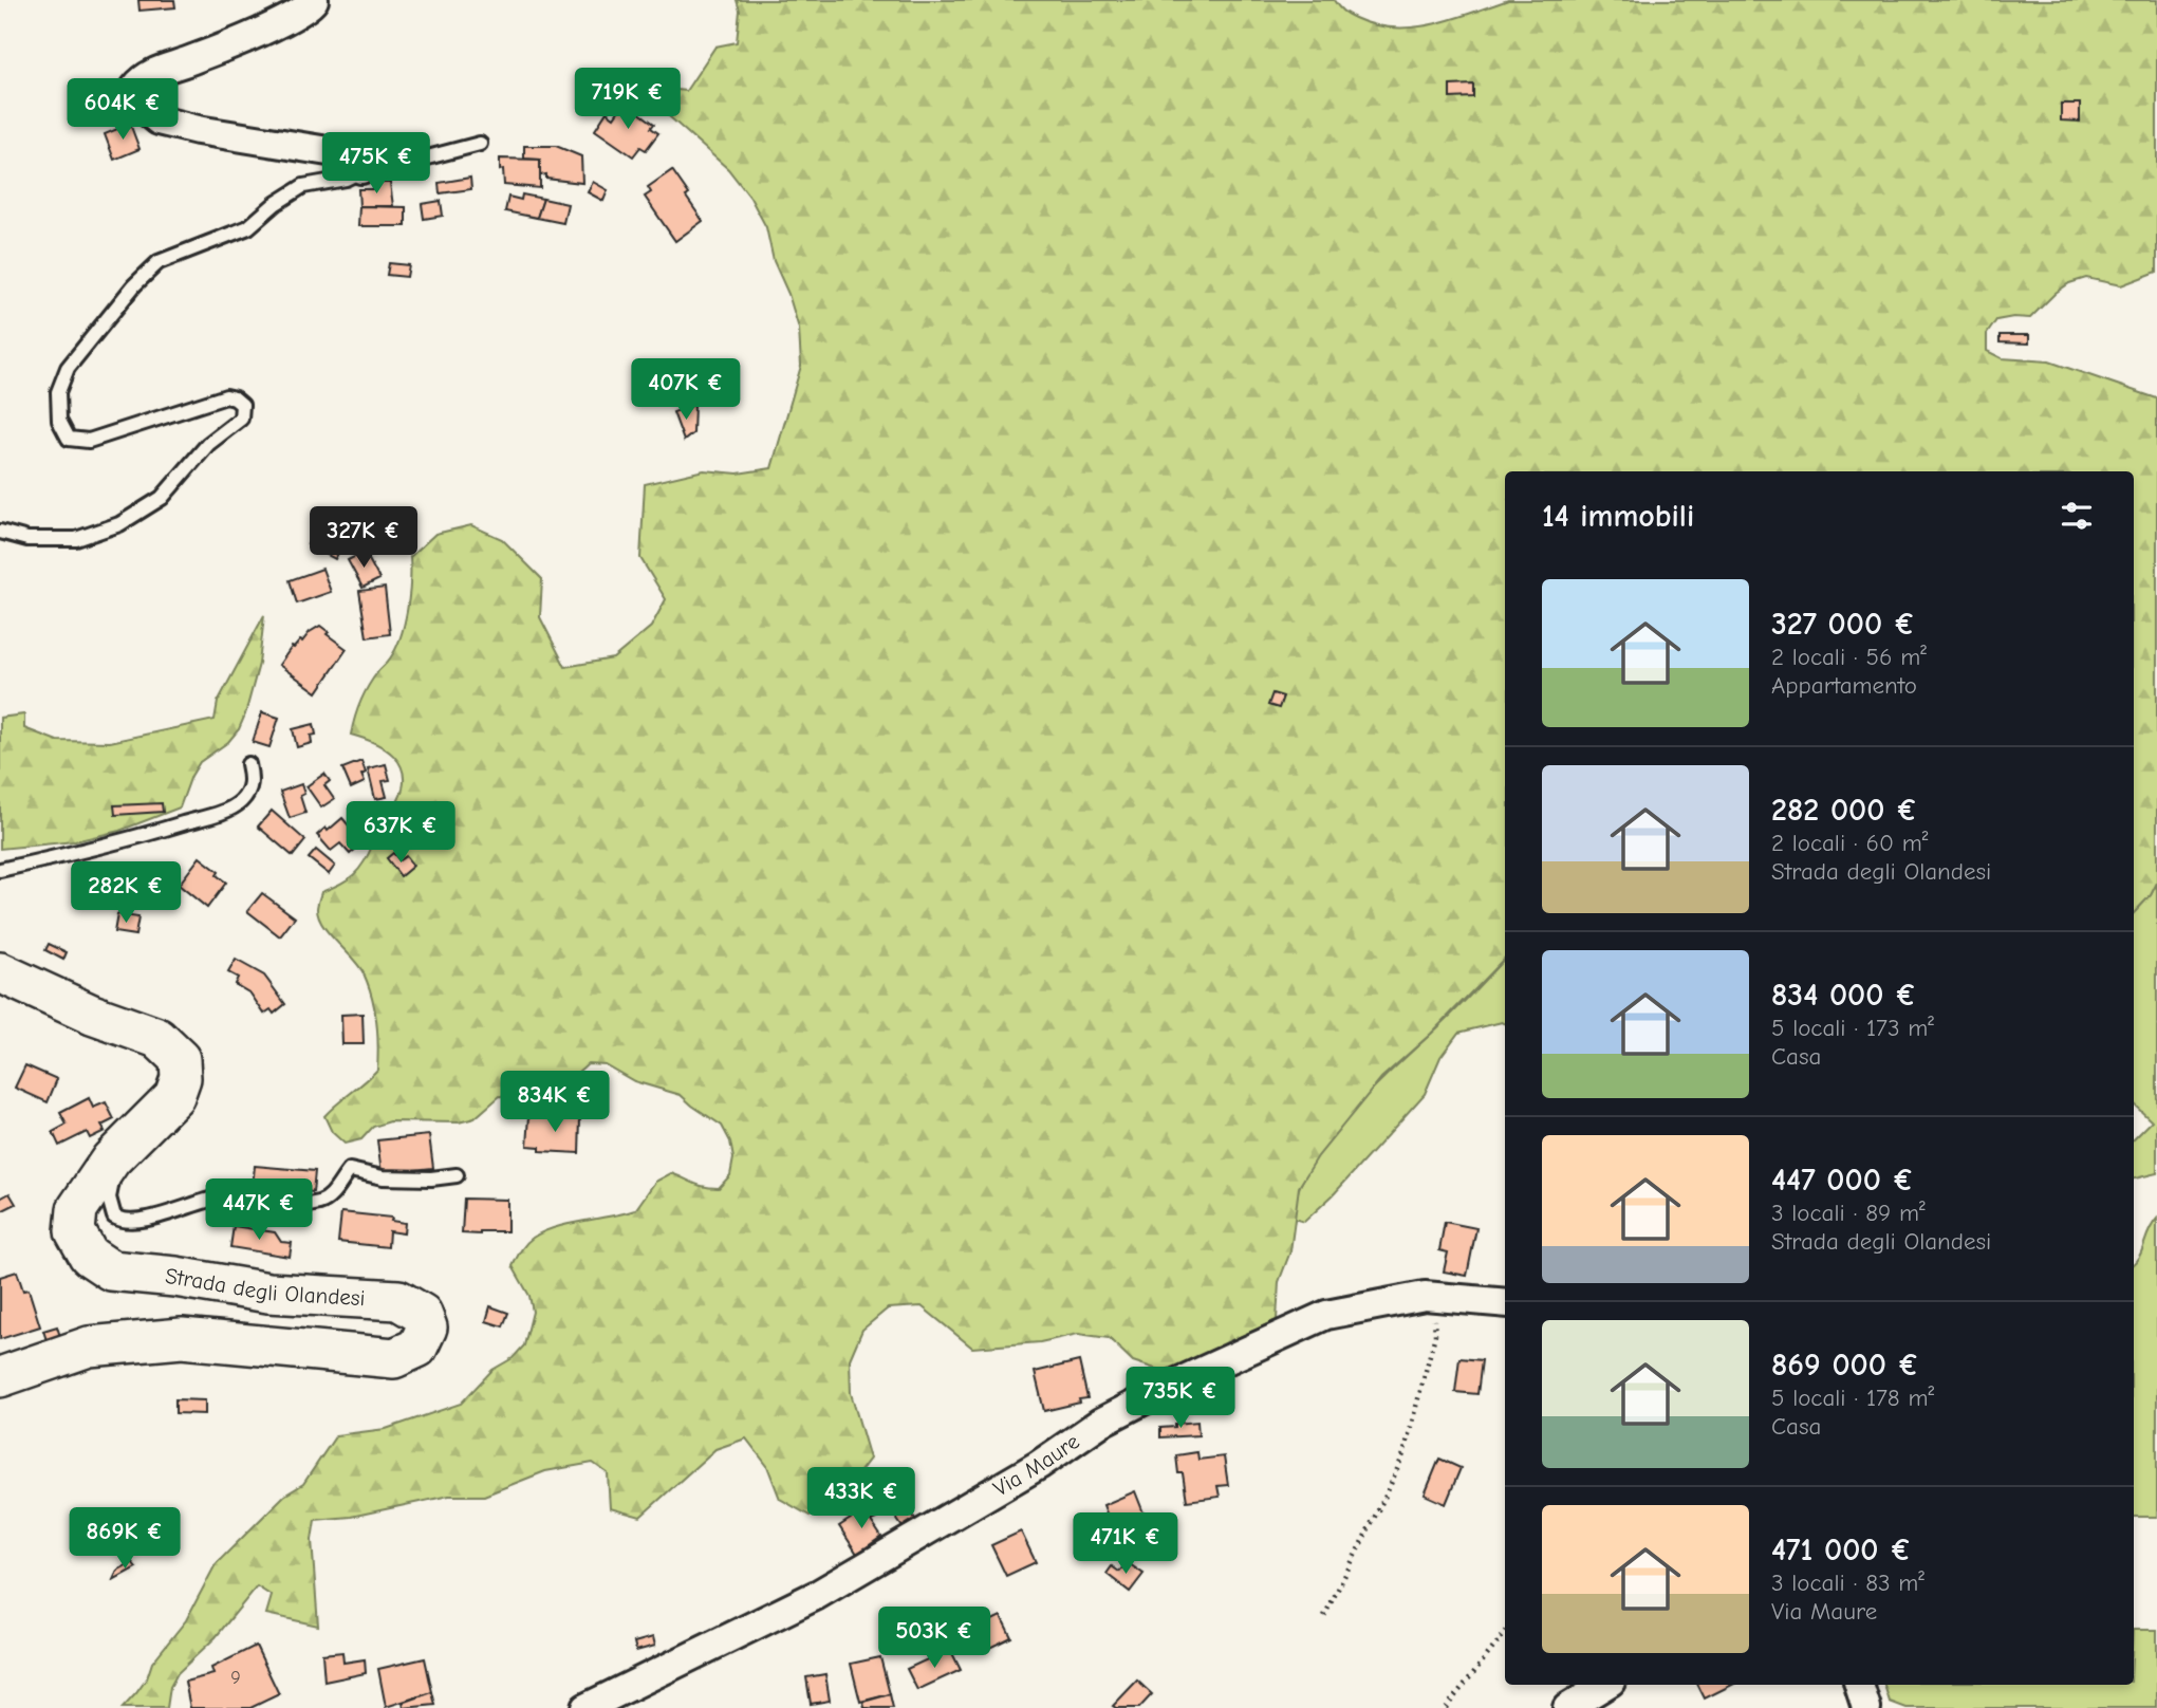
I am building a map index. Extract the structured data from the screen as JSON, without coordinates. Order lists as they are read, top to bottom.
{
  "streets": {
    "main road": ["Strada degli Olandesi"],
    "street": ["Via Maure"]
  },
  "house_numbers": ["9"],
  "page": {
    "price": [
      "719K €",
      "604K €",
      "475K €",
      "407K €",
      "327K €",
      "637K €",
      "282K €",
      "834K €",
      "447K €",
      "735K €",
      "433K €",
      "869K €",
      "471K €",
      "503K €"
    ],
    "heading": "14 immobili",
    "list": [
      {
        "name": "327 000 €",
        "note": "2 locali · 56 m² · Appartamento"
      },
      {
        "name": "282 000 €",
        "note": "2 locali · 60 m² · Strada degli Olandesi"
      },
      {
        "name": "834 000 €",
        "note": "5 locali · 173 m² · Casa"
      },
      {
        "name": "447 000 €",
        "note": "3 locali · 89 m² · Strada degli Olandesi"
      },
      {
        "name": "869 000 €",
        "note": "5 locali · 178 m² · Casa"
      },
      {
        "name": "471 000 €",
        "note": "3 locali · 83 m² · Via Maure"
      }
    ]
  }
}
